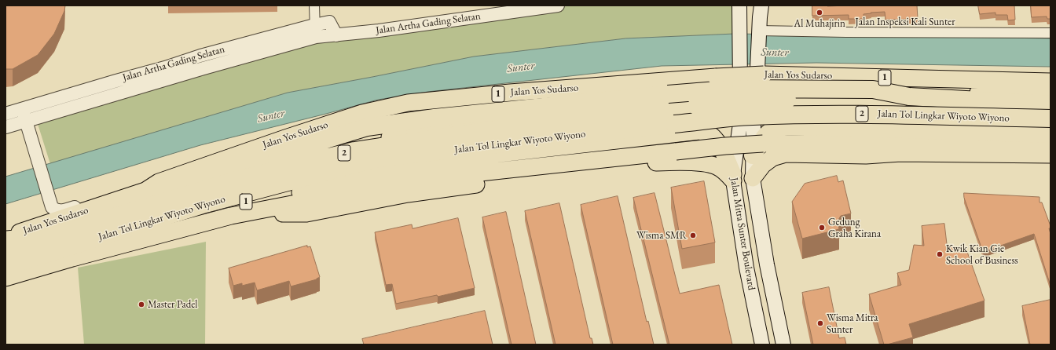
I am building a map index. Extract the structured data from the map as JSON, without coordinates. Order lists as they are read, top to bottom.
{
  "streets": {
    "highway": [
      "Jalan Yos Sudarso",
      "1",
      "2",
      "Jalan Tol Lingkar Wiyoto Wiyono"
    ],
    "main road": ["Jalan Mitra Sunter Boulevard"],
    "street": ["Jalan Inspeksi Kali Sunter", "Jalan Artha Gading Selatan"]
  },
  "crossings": [
    ["Jalan Inspeksi Kali Sunter", "Jalan Mitra Sunter Boulevard"],
    ["Jalan Yos Sudarso", "Jalan Tol Lingkar Wiyoto Wiyono"]
  ],
  "water": ["Sunter"],
  "places": [
    "Al Muhajirin",
    "Gedung Graha Kirana",
    "Wisma SMR",
    "Kwik Kian Gie School of Business",
    "Master Padel",
    "Wisma Mitra Sunter"
  ]
}
